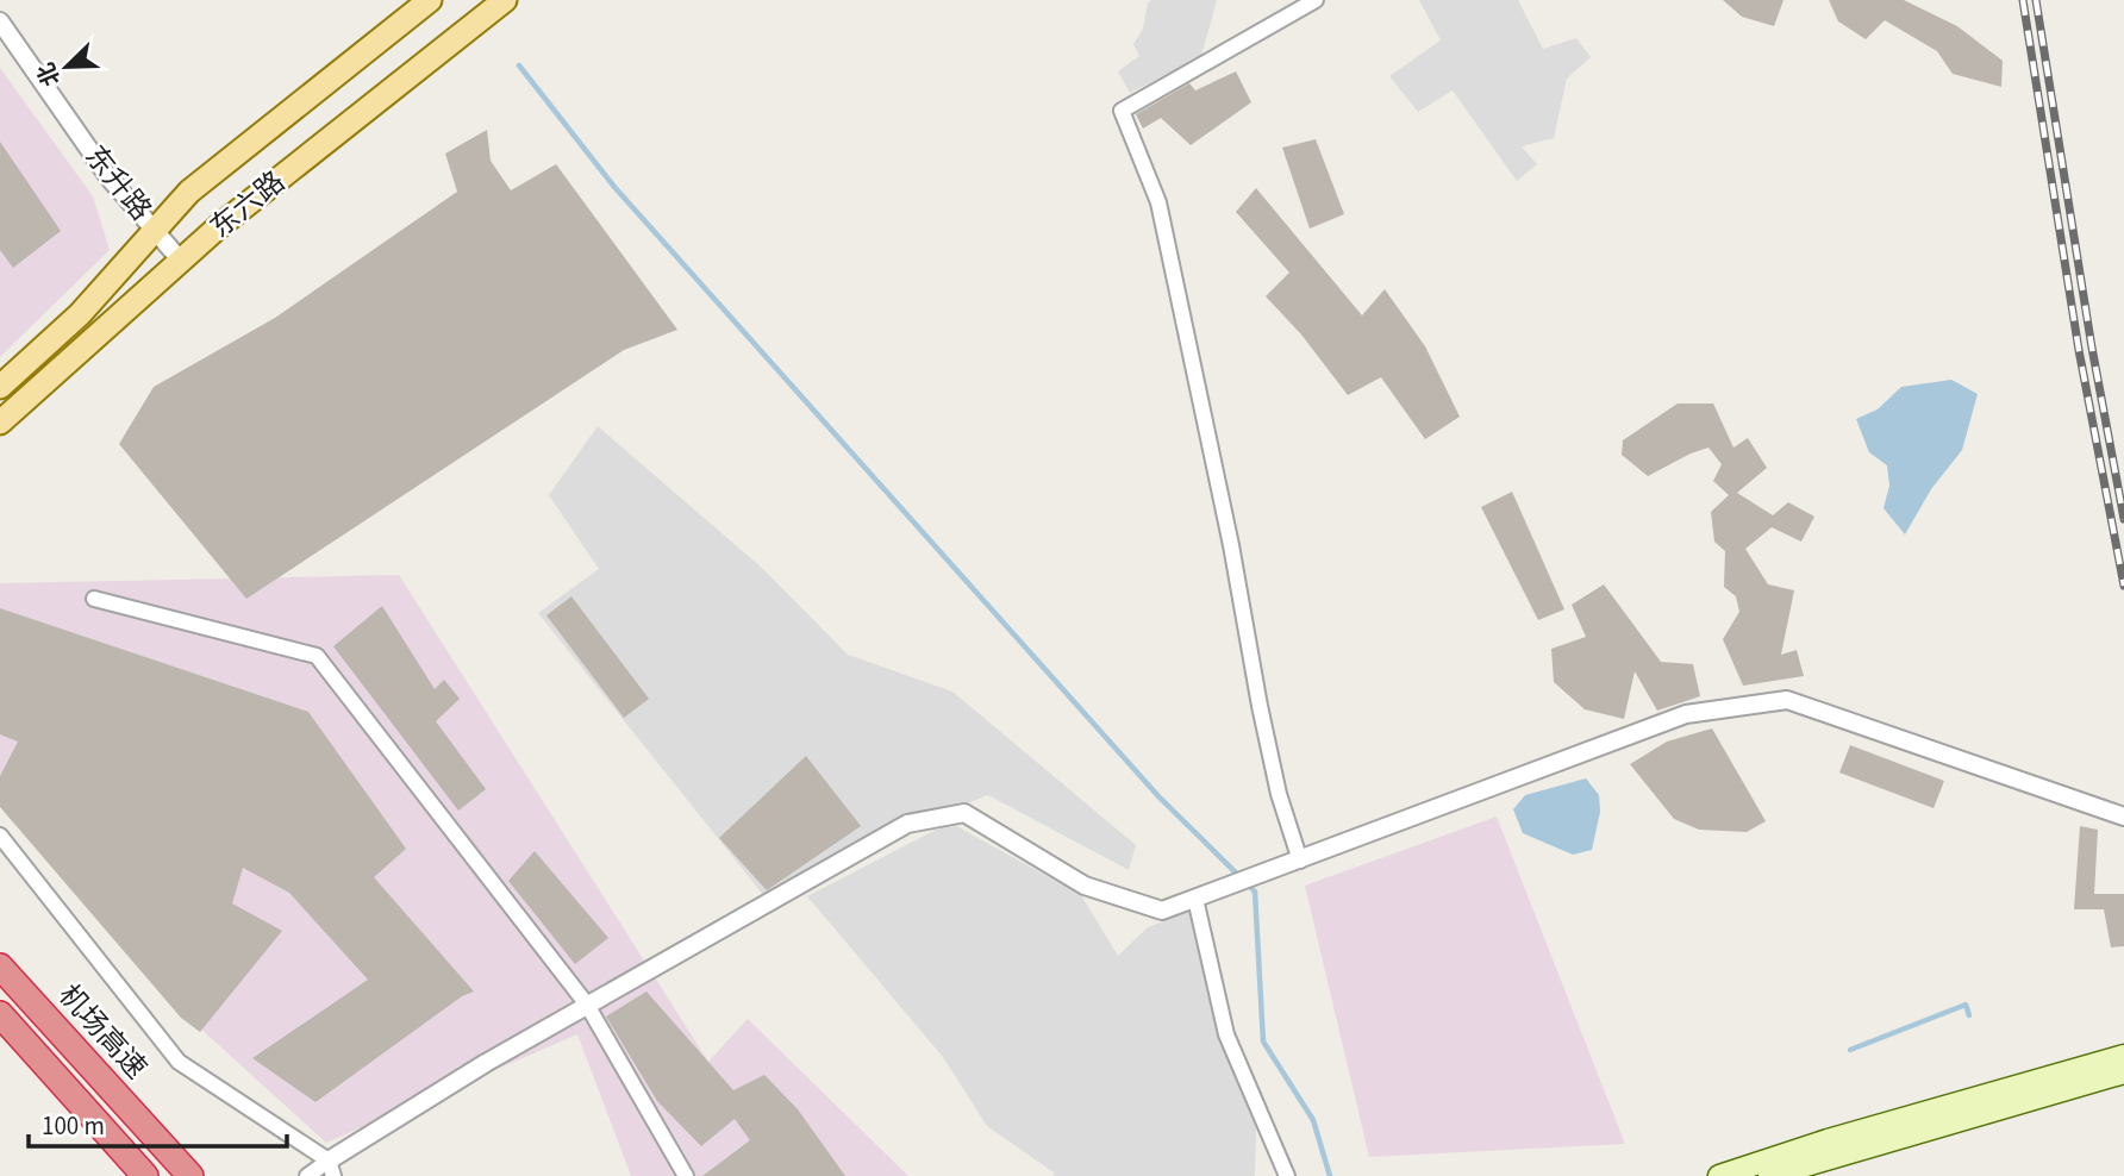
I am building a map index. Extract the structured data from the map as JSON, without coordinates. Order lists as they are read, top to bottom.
{
  "streets": {
    "highway": ["机场高速"],
    "main road": ["东六路"],
    "street": ["东升路"]
  },
  "crossings": [
    ["东升路", "东六路"]
  ],
  "scale_bar": "100 m",
  "north": "bottom left"
}
